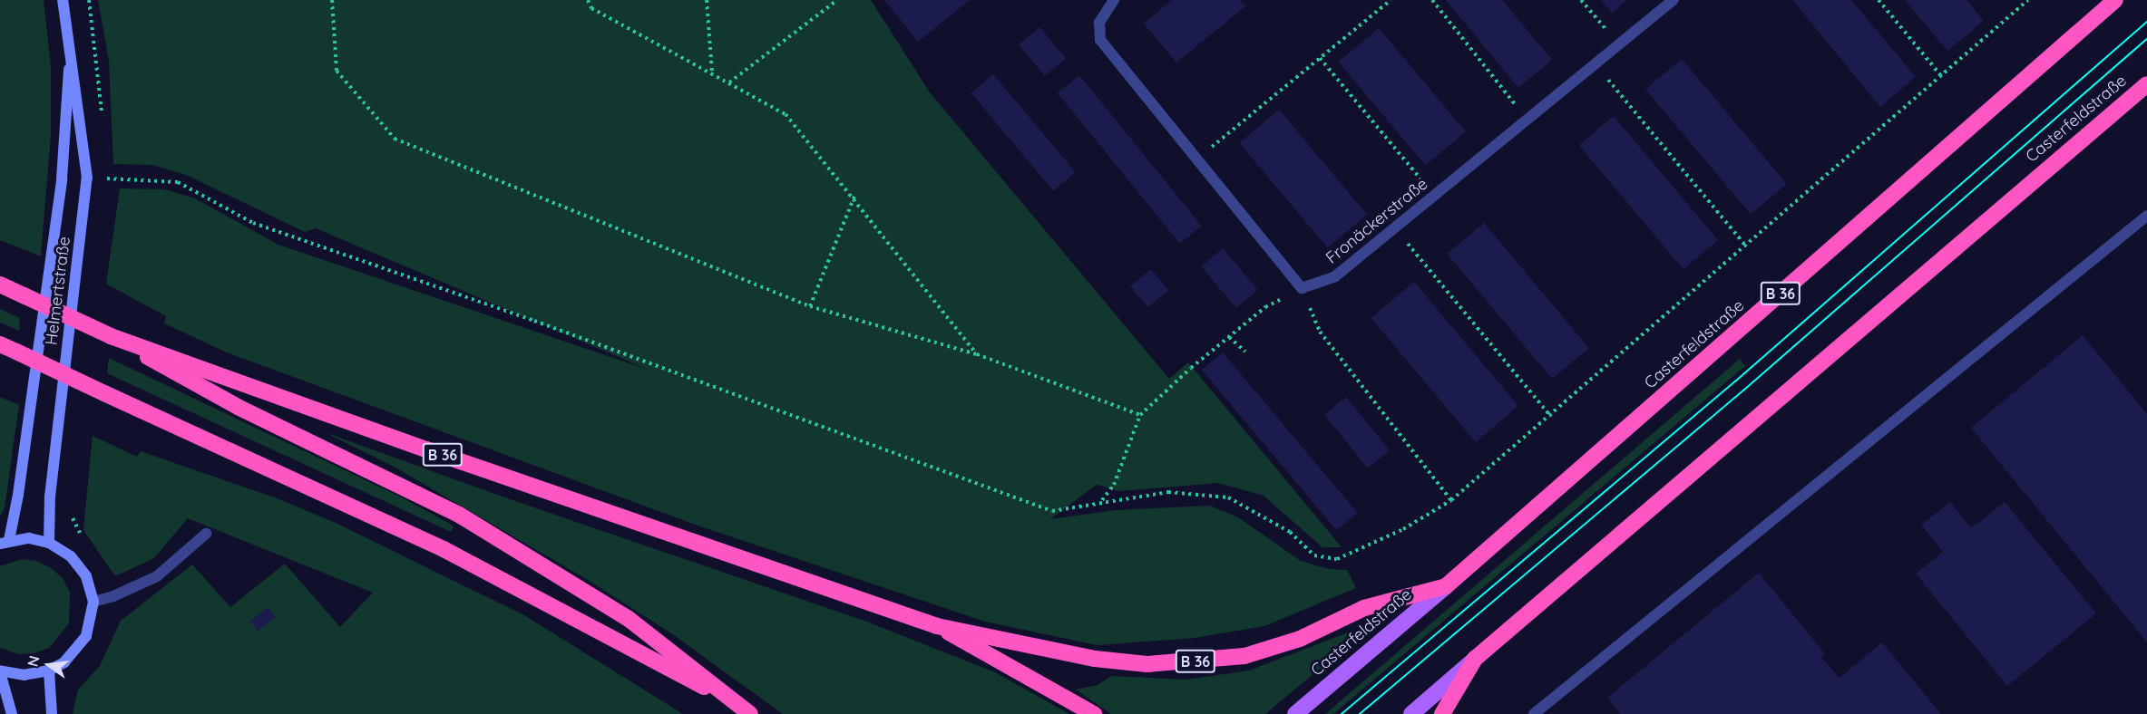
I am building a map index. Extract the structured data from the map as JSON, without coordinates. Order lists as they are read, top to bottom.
{
  "streets": {
    "highway": ["Casterfeldstraße", "B 36"],
    "street": ["Fronäckerstraße", "Helmertstraße"]
  },
  "crossings": [
    ["Casterfeldstraße", "B 36"]
  ],
  "north": "left"
}
